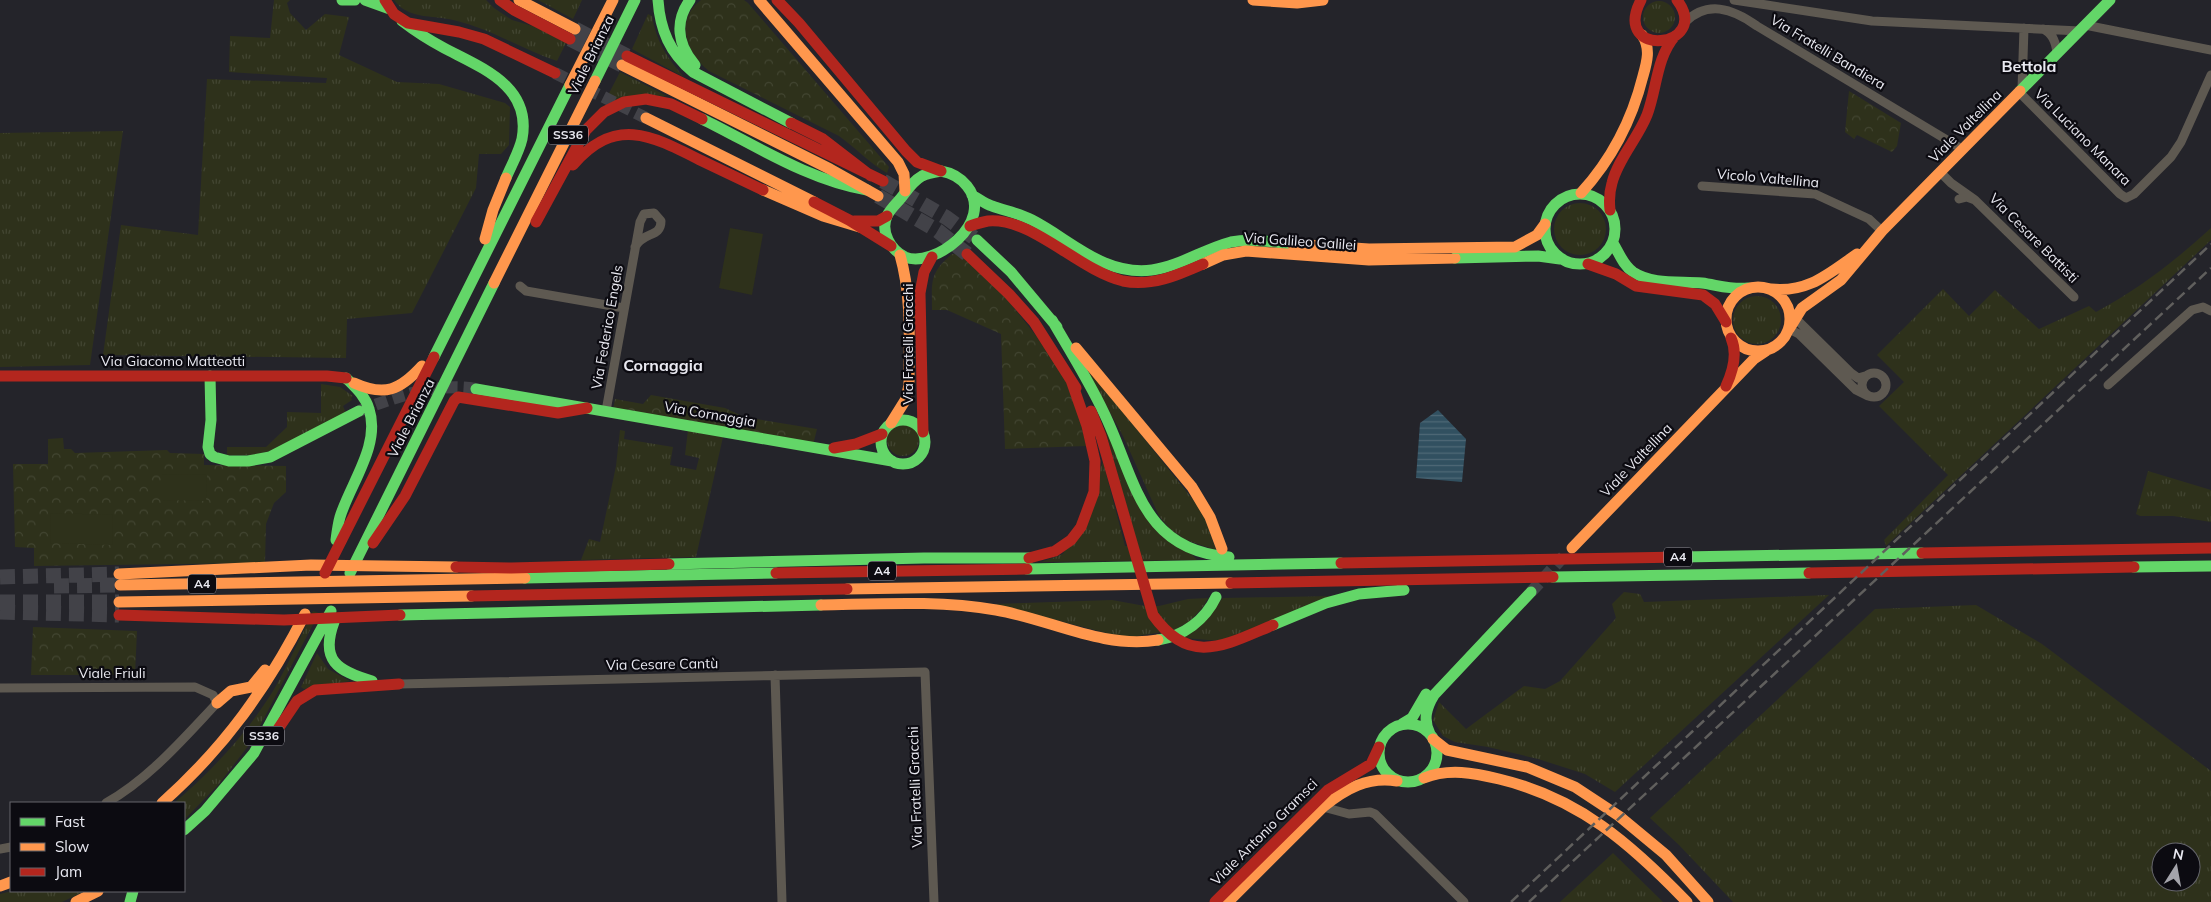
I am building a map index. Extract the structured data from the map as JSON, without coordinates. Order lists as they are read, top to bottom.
{
  "streets": {
    "main road": [
      "Viale Brianza",
      "Viale Valtellina",
      "SS36",
      "Via Galileo Galilei",
      "Via Fratelli Gracchi",
      "Via Giacomo Matteotti",
      "Via Cornaggia",
      "A4",
      "Viale Antonio Gramsci"
    ],
    "street": [
      "Via Fratelli Bandiera",
      "Via Luciano Manara",
      "Vicolo Valtellina",
      "Via Cesare Battisti",
      "Via Federico Engels",
      "Via Cesare Cantù",
      "Viale Friuli"
    ]
  },
  "crossings": [
    ["Via Fratelli Bandiera", "Viale Valtellina"],
    ["Viale Brianza", "SS36"],
    ["Viale Valtellina", "Via Luciano Manara"],
    ["Viale Valtellina", "Vicolo Valtellina"],
    ["Viale Valtellina", "Via Cesare Battisti"],
    ["Via Galileo Galilei", "Via Fratelli Gracchi"],
    ["Via Federico Engels", "Via Cornaggia"],
    ["Via Fratelli Gracchi", "Via Cornaggia"],
    ["Via Fratelli Gracchi", "Via Cesare Cantù"]
  ],
  "districts": ["Bettola", "Cornaggia"],
  "legend": ["Fast", "Slow", "Jam"],
  "north": "top"
}
